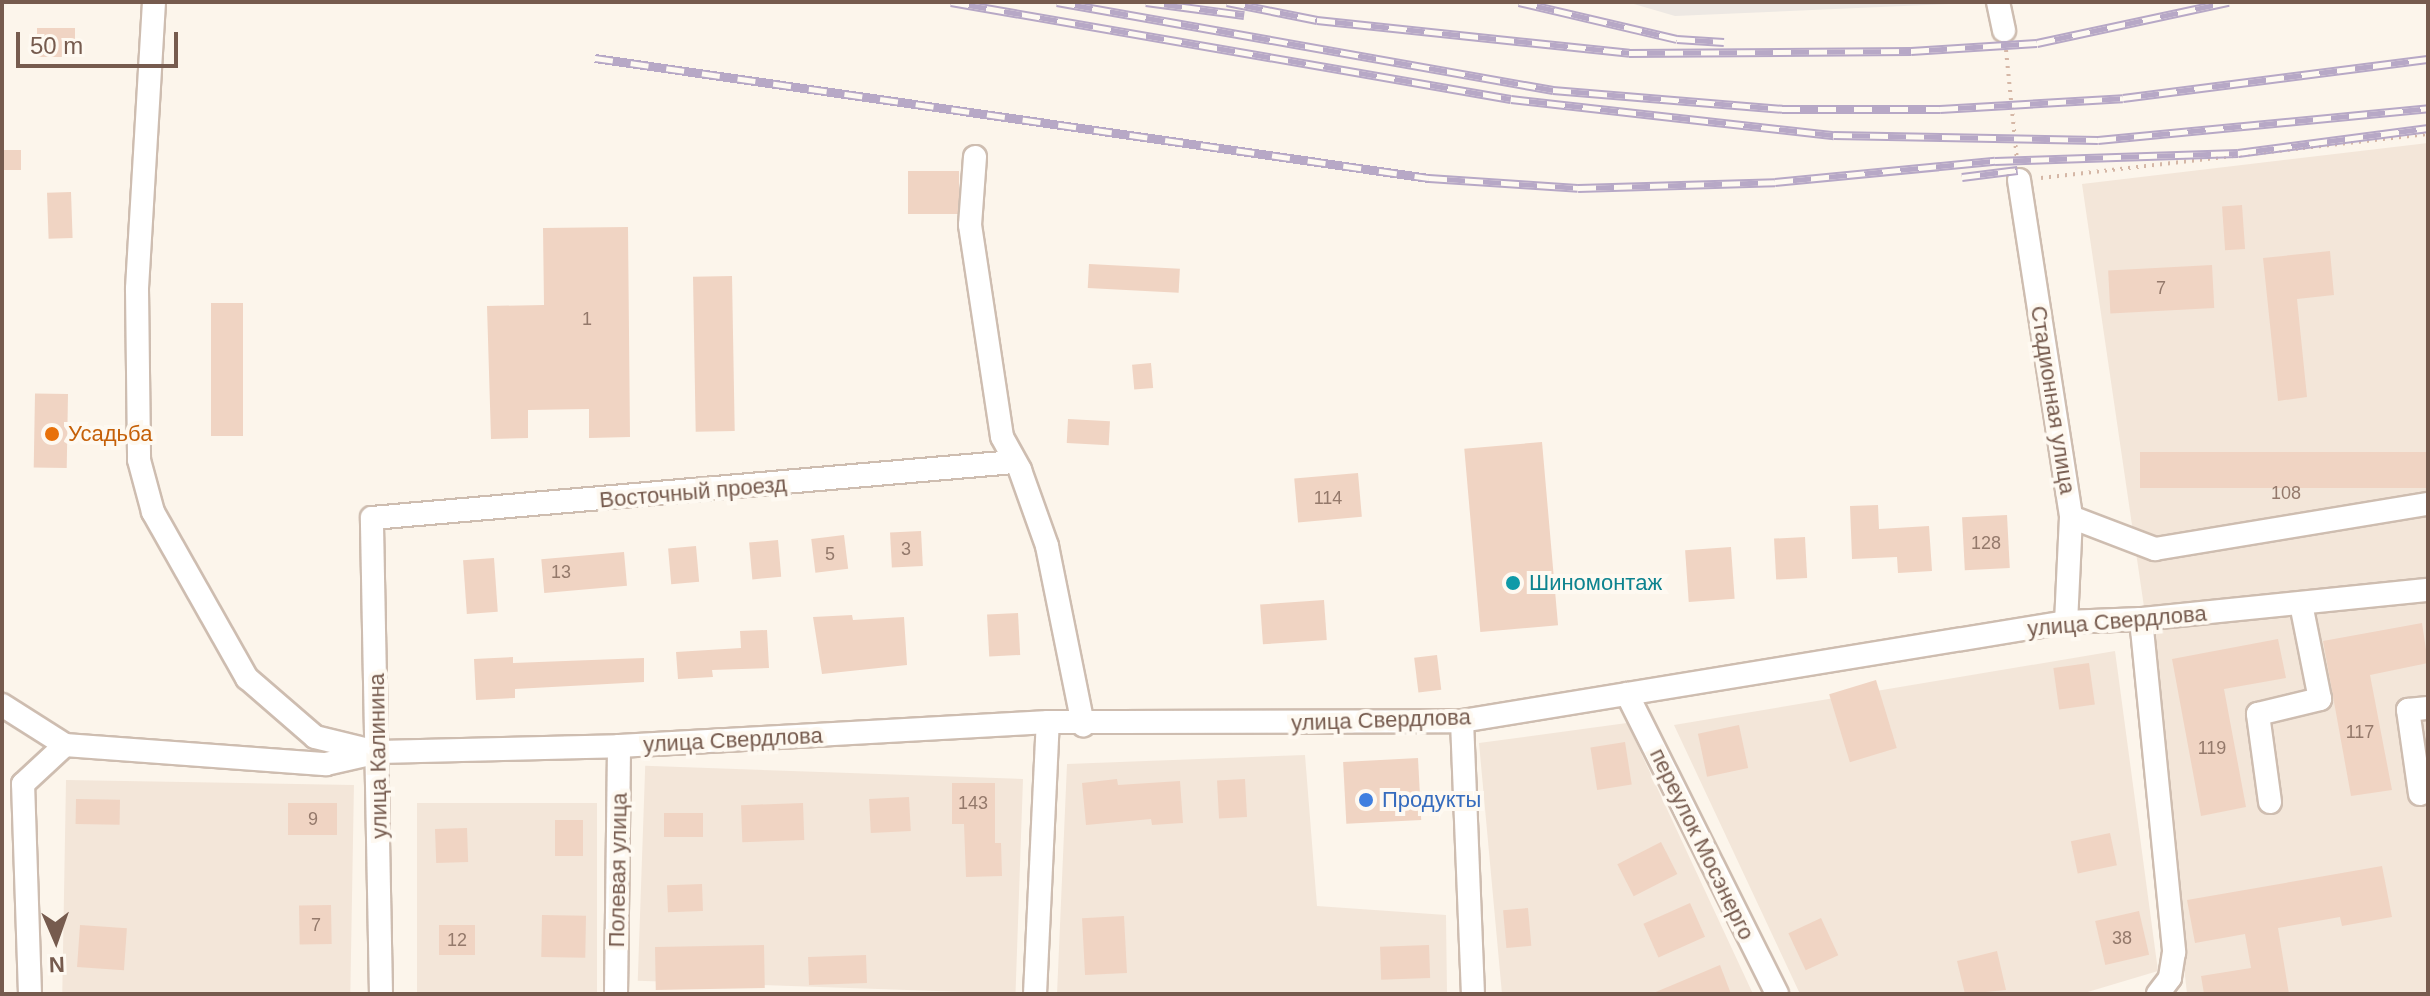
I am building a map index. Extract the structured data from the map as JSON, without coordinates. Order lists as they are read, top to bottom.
{
  "streets": {
    "street": [
      "Стадионная улица",
      "Восточный проезд",
      "улица Свердлова",
      "улица Калинина",
      "переулок Мосэнерго",
      "Полевая улица"
    ]
  },
  "crossings": [
    ["Стадионная улица", "улица Свердлова"],
    ["Восточный проезд", "улица Калинина"],
    ["улица Свердлова", "улица Калинина"],
    ["улица Свердлова", "переулок Мосэнерго"],
    ["улица Свердлова", "Полевая улица"]
  ],
  "places": ["Усадьба", "Шиномонтаж", "Продукты"],
  "house_numbers": [
    "7",
    "1",
    "108",
    "114",
    "128",
    "3",
    "5",
    "13",
    "117",
    "119",
    "143",
    "9",
    "7",
    "38",
    "12"
  ],
  "scale_bar": "50 m",
  "north": "bottom"
}
